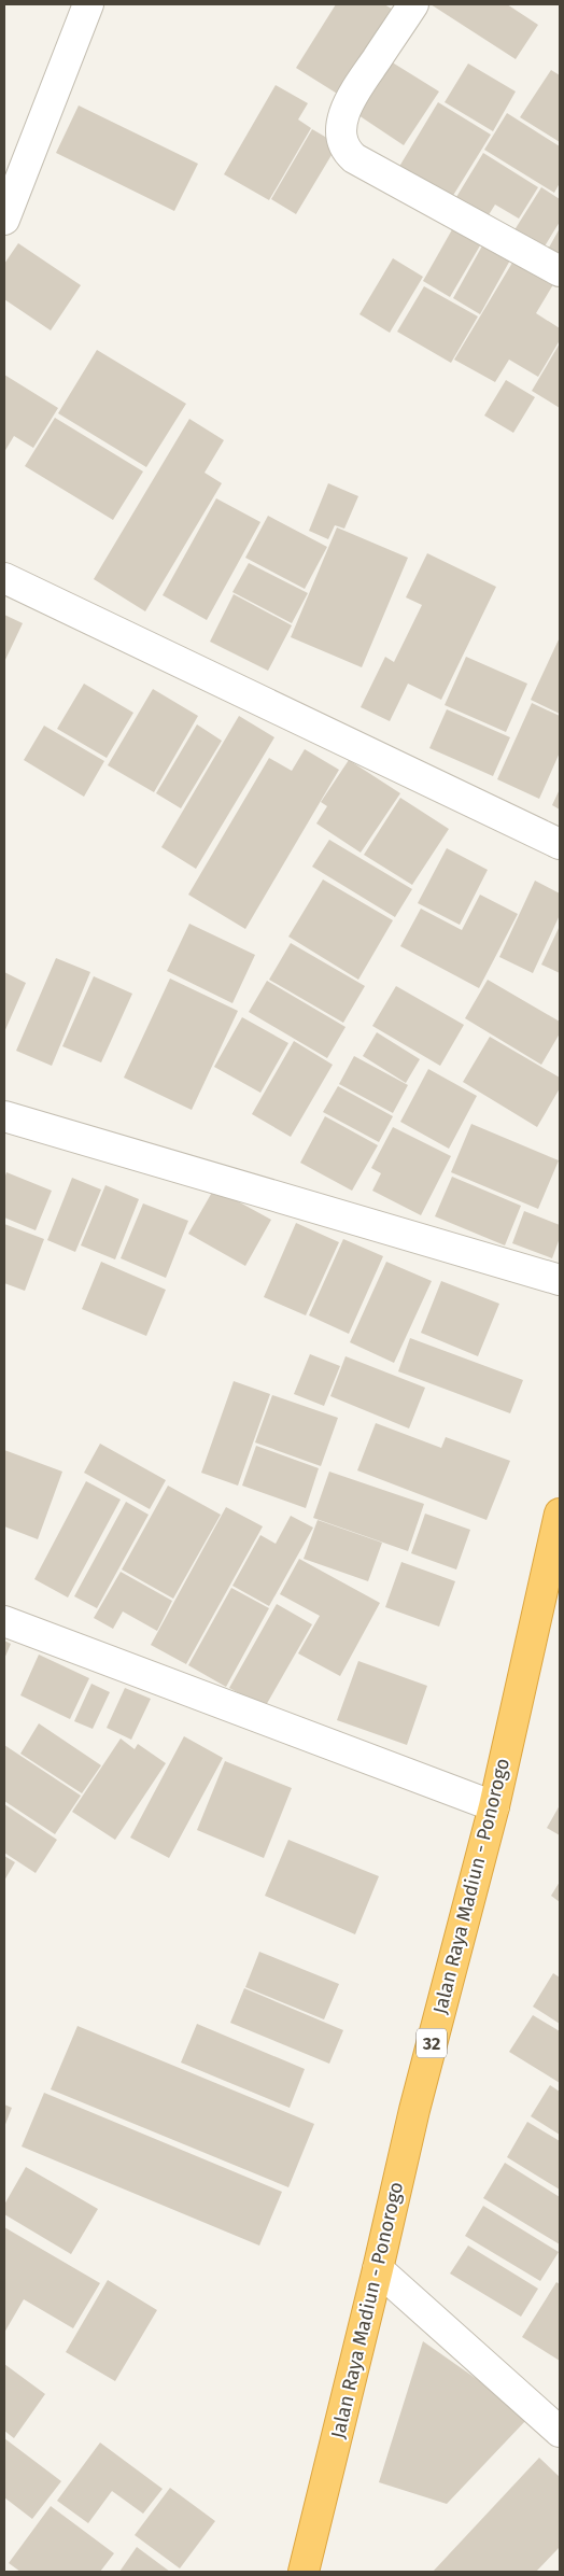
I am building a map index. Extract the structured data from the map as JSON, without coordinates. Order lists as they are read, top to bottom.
{
  "streets": {
    "highway": ["Jalan Raya Madiun - Ponorogo", "32"]
  }
}
